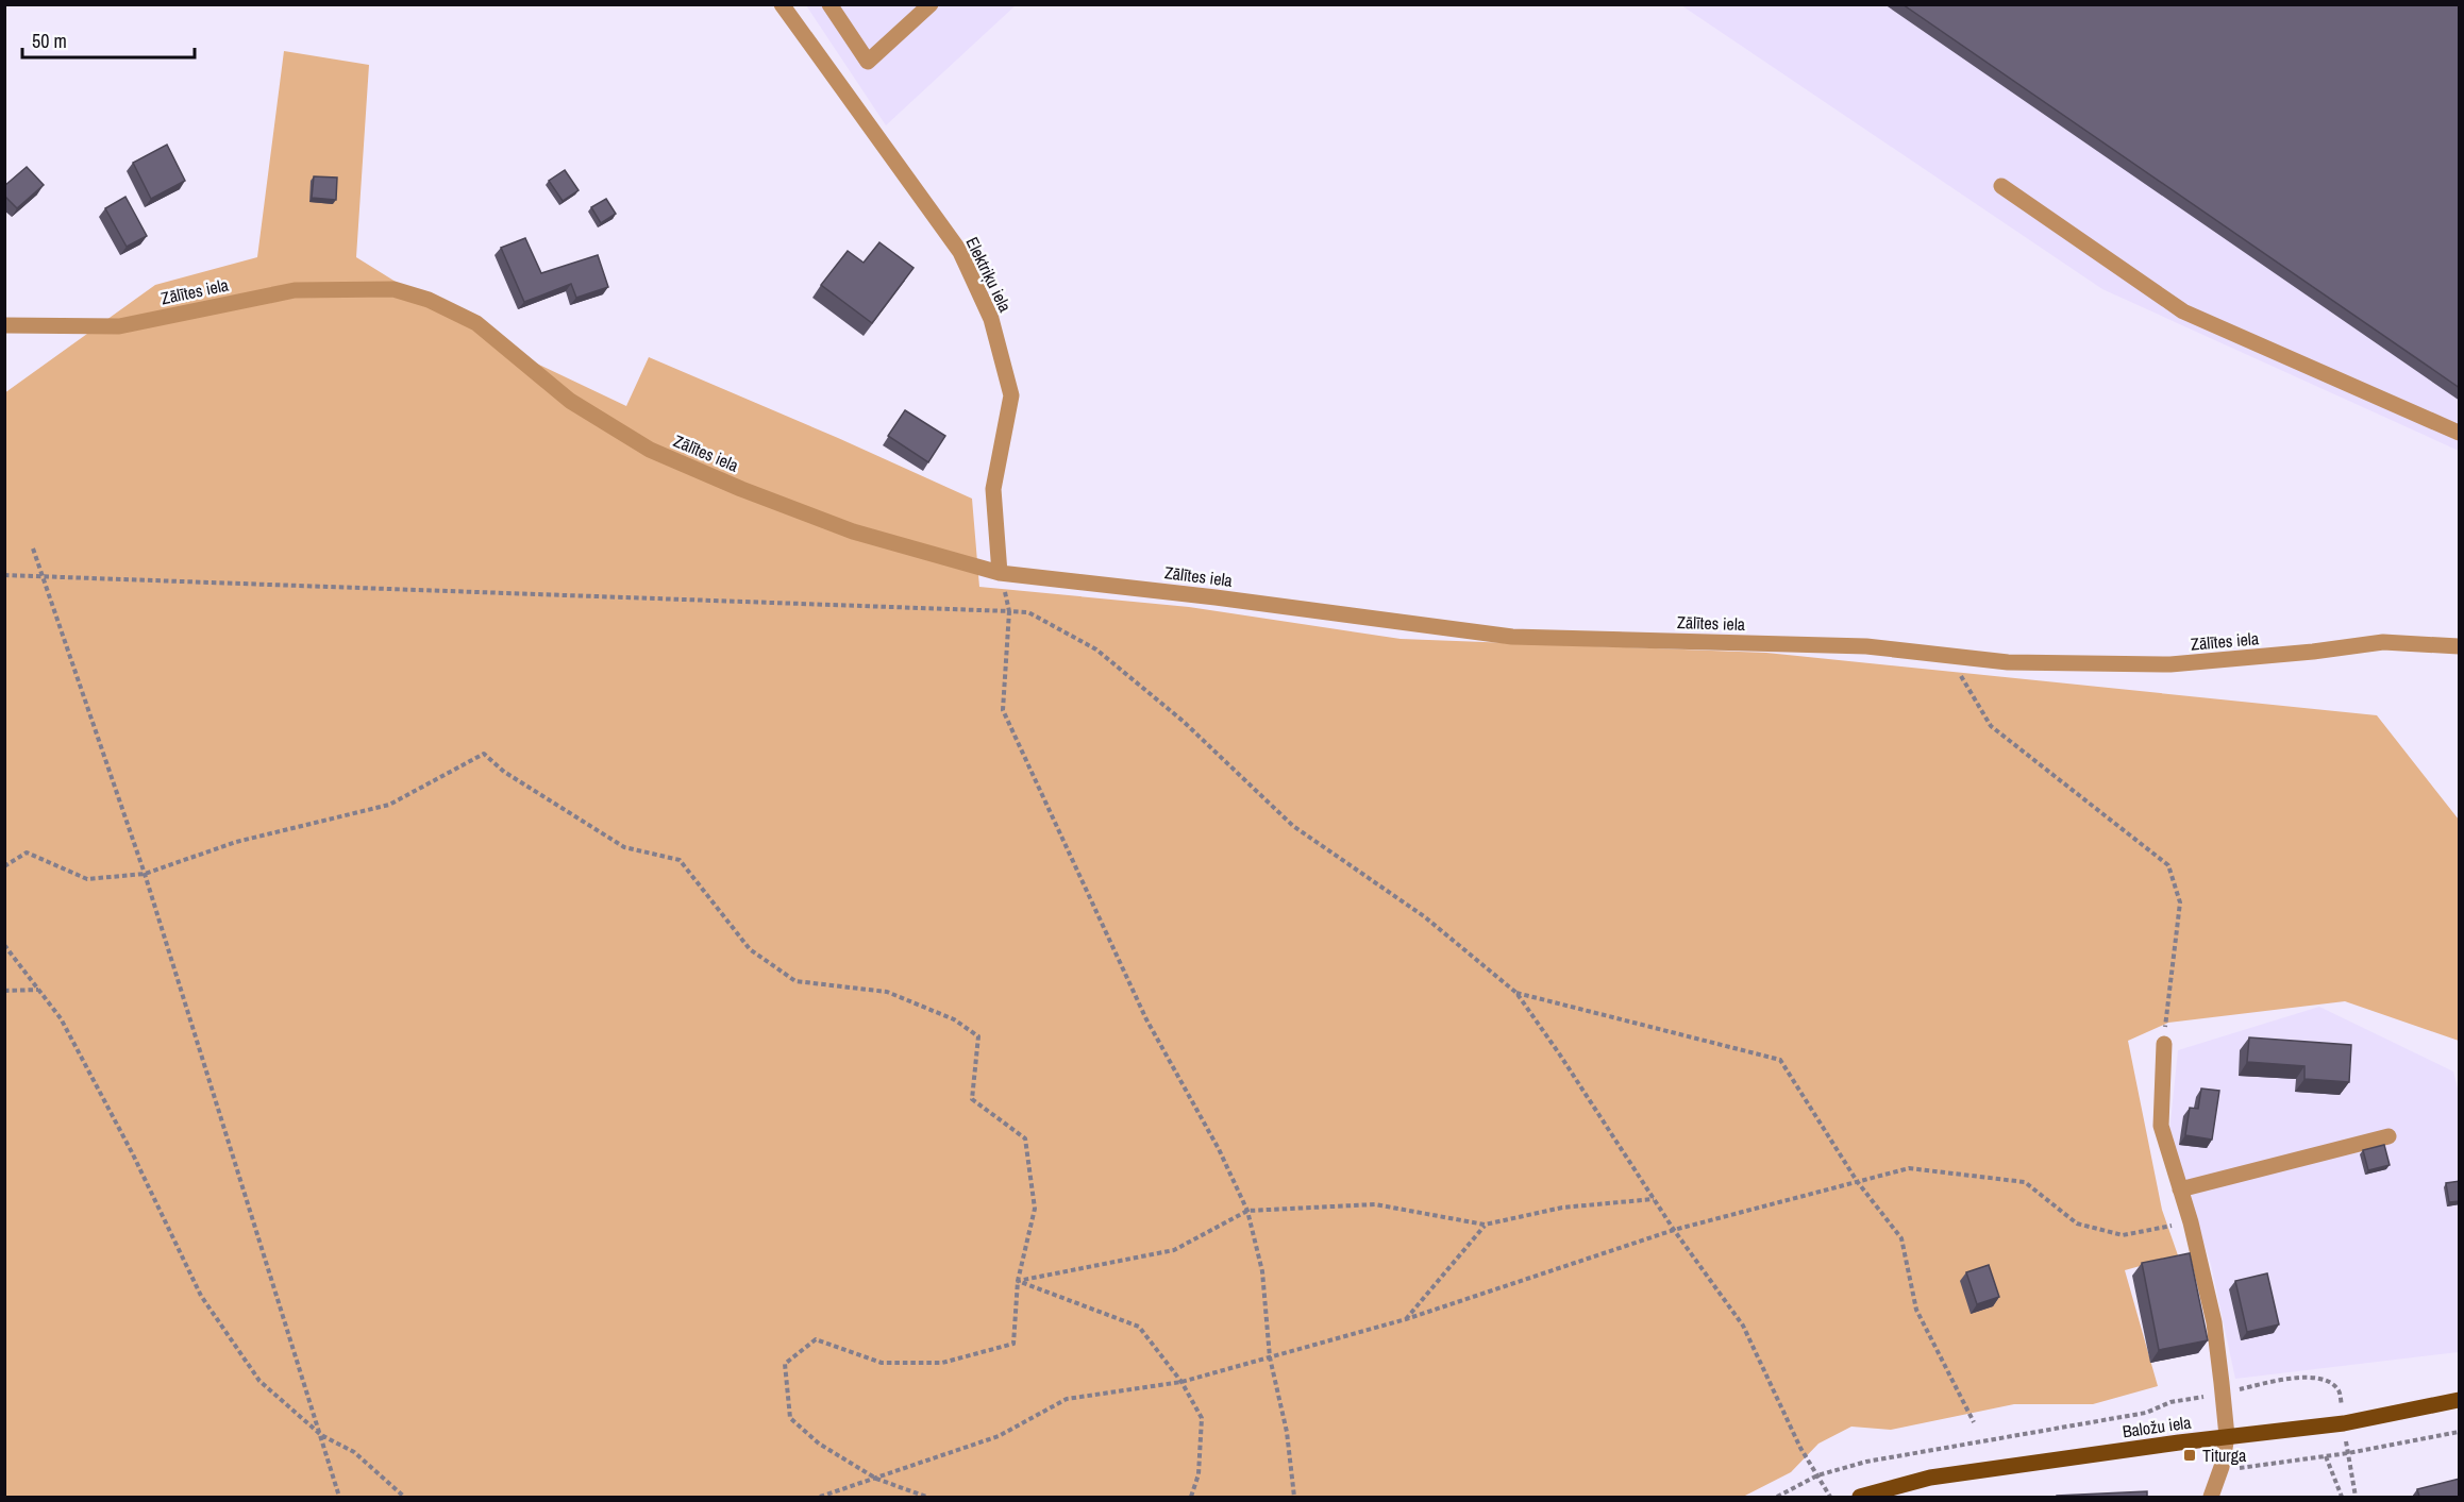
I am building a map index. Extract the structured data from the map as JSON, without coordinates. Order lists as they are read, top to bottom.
{
  "streets": {
    "main road": ["Baložu iela"],
    "street": ["Elektriķu iela", "Zālītes iela"]
  },
  "crossings": [
    ["Elektriķu iela", "Zālītes iela"]
  ],
  "places": {
    "transit": ["Titurga"]
  },
  "scale_bar": "50 m"
}
